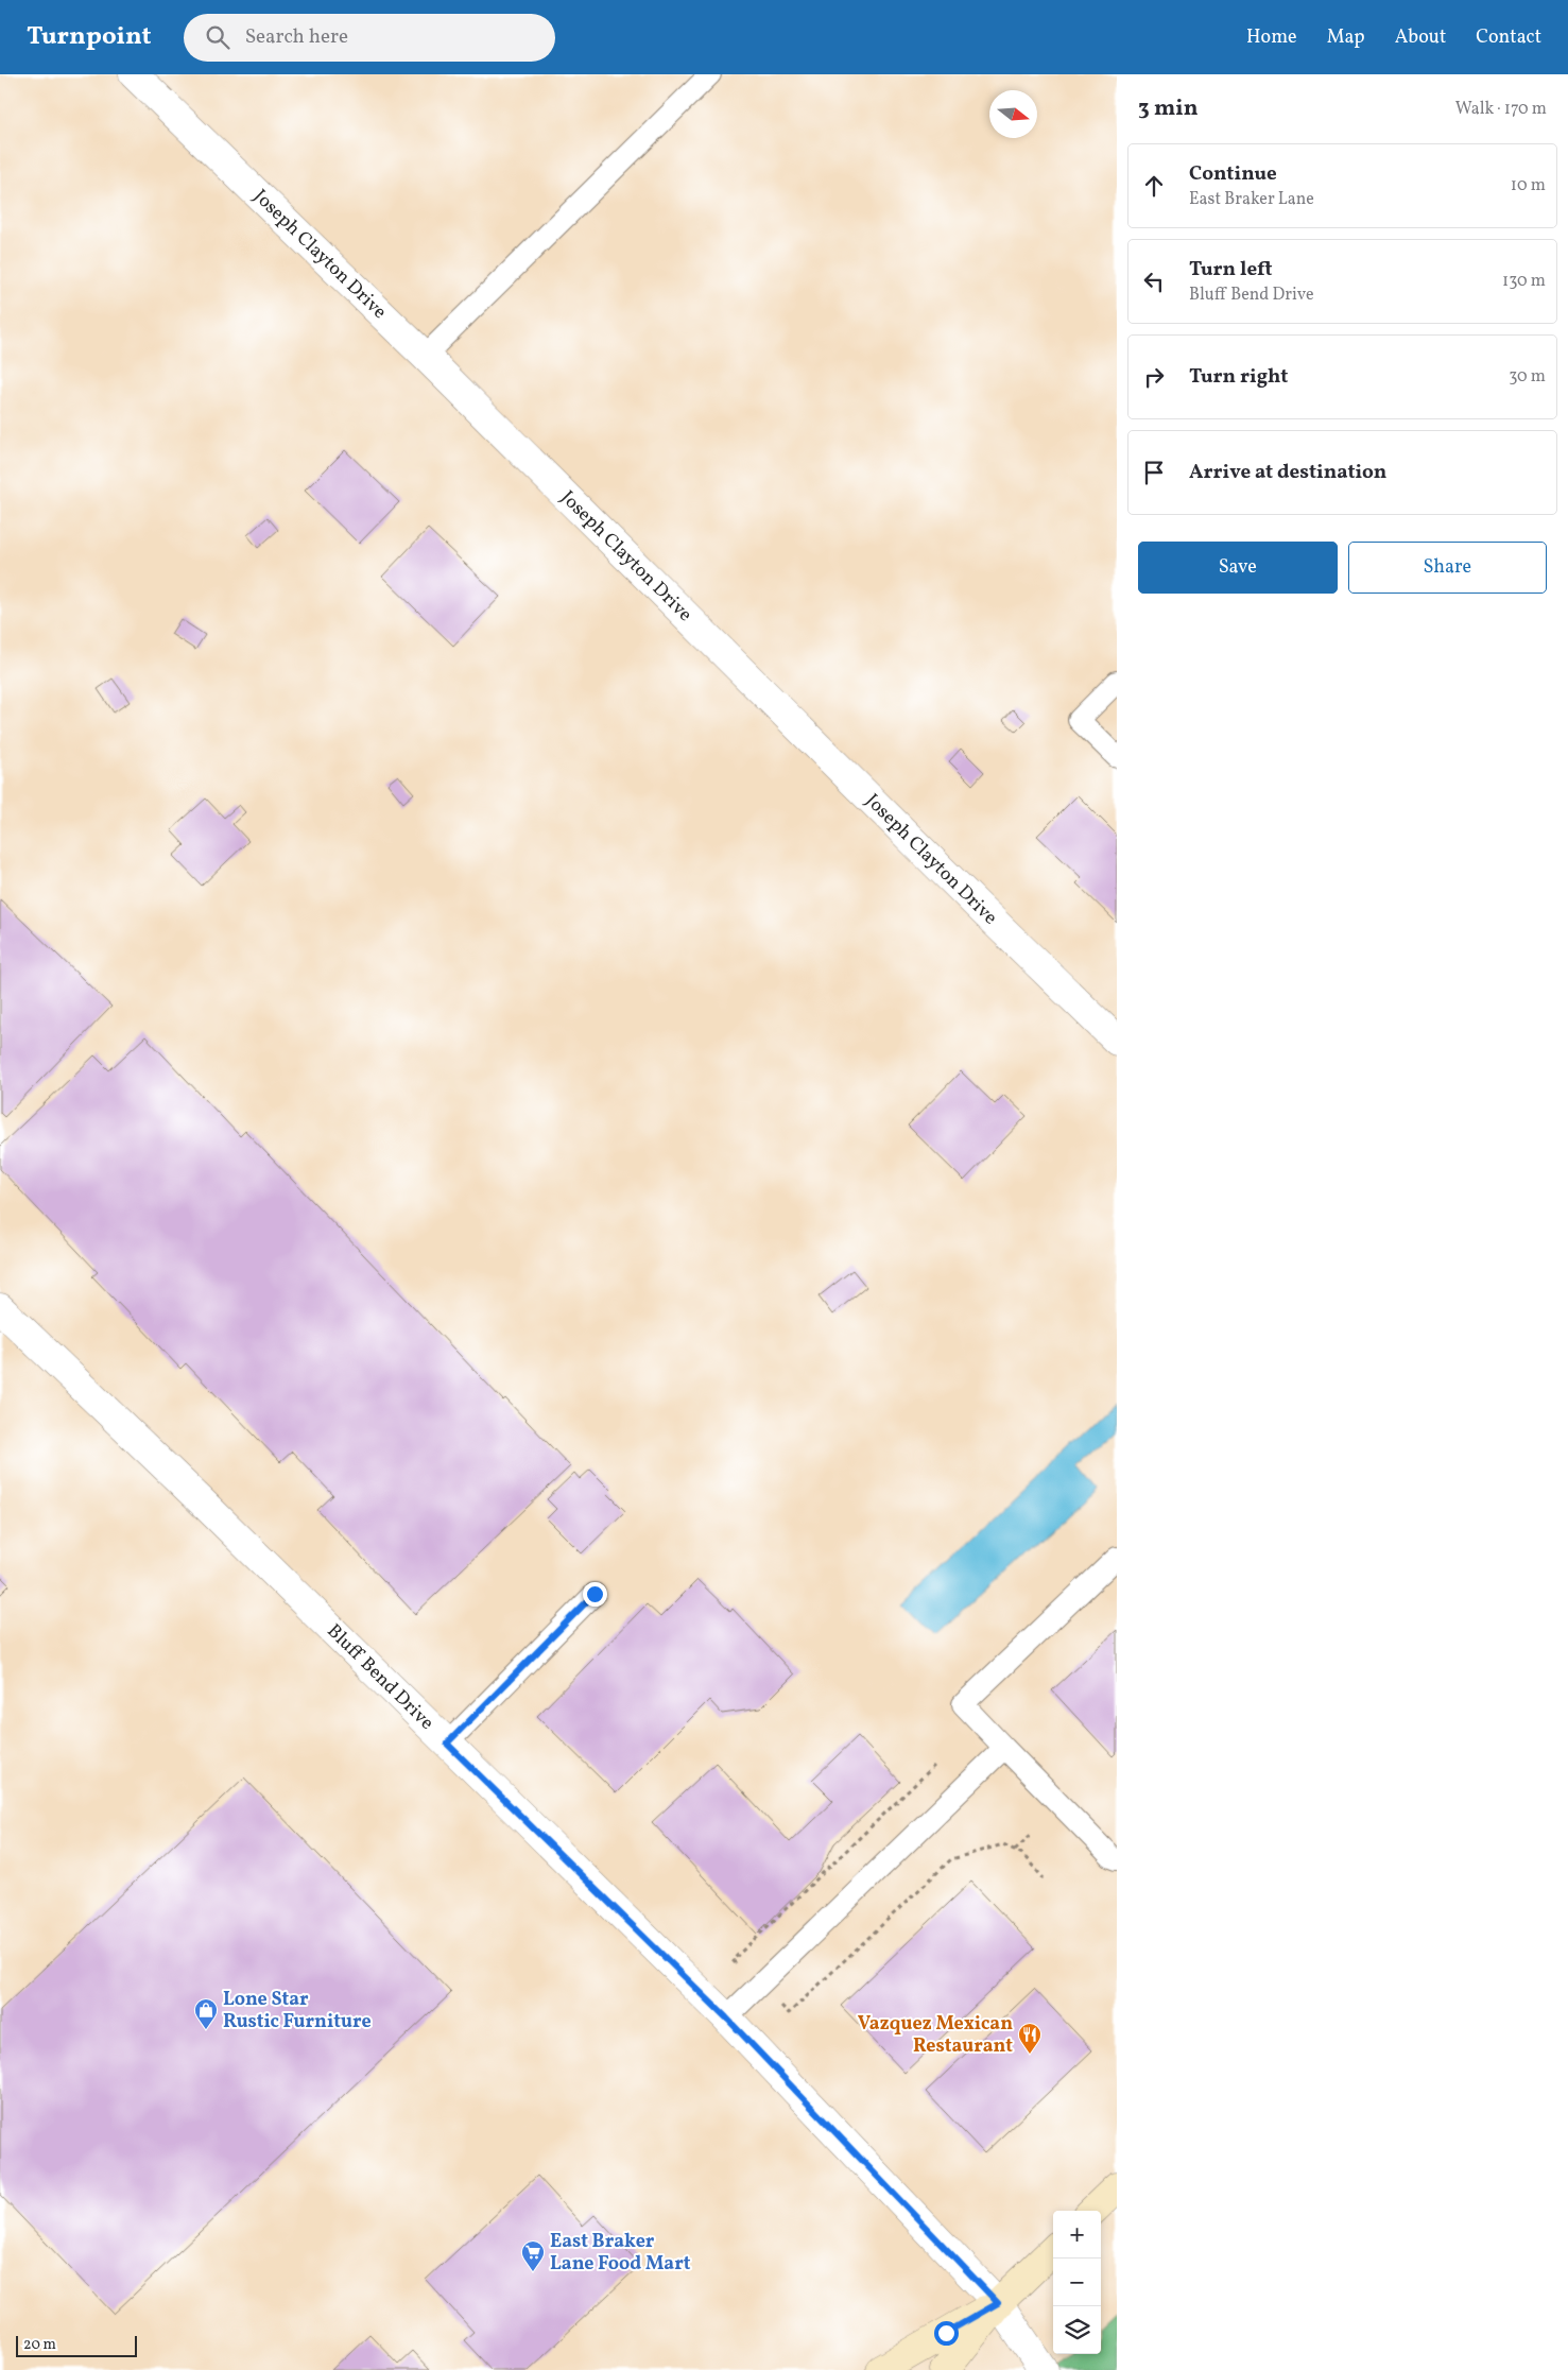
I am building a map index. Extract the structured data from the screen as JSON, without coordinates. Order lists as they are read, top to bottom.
{
  "streets": {
    "street": ["Joseph Clayton Drive", "Bluff Bend Drive"]
  },
  "places": {
    "shop": ["Lone Star Rustic Furniture"],
    "restaurant": ["Vazquez Mexican Restaurant"],
    "supermarket": ["East Braker Lane Food Mart"]
  },
  "scale_bar": "20 m",
  "north": "right",
  "page": {
    "header": "Turnpoint",
    "search": "Search here",
    "nav": [
      "Home",
      "Map",
      "About",
      "Contact"
    ],
    "heading": ["3 min", "Walk · 170 m"],
    "list": [
      ["Continue", "East Braker Lane", "10 m"],
      ["Turn left", "Bluff Bend Drive", "130 m"],
      ["Turn right", "30 m"],
      "Arrive at destination"
    ],
    "buttons": ["Save", "Share"],
    "map_buttons": ["+", "−"],
    "scale": "20 m"
  }
}
